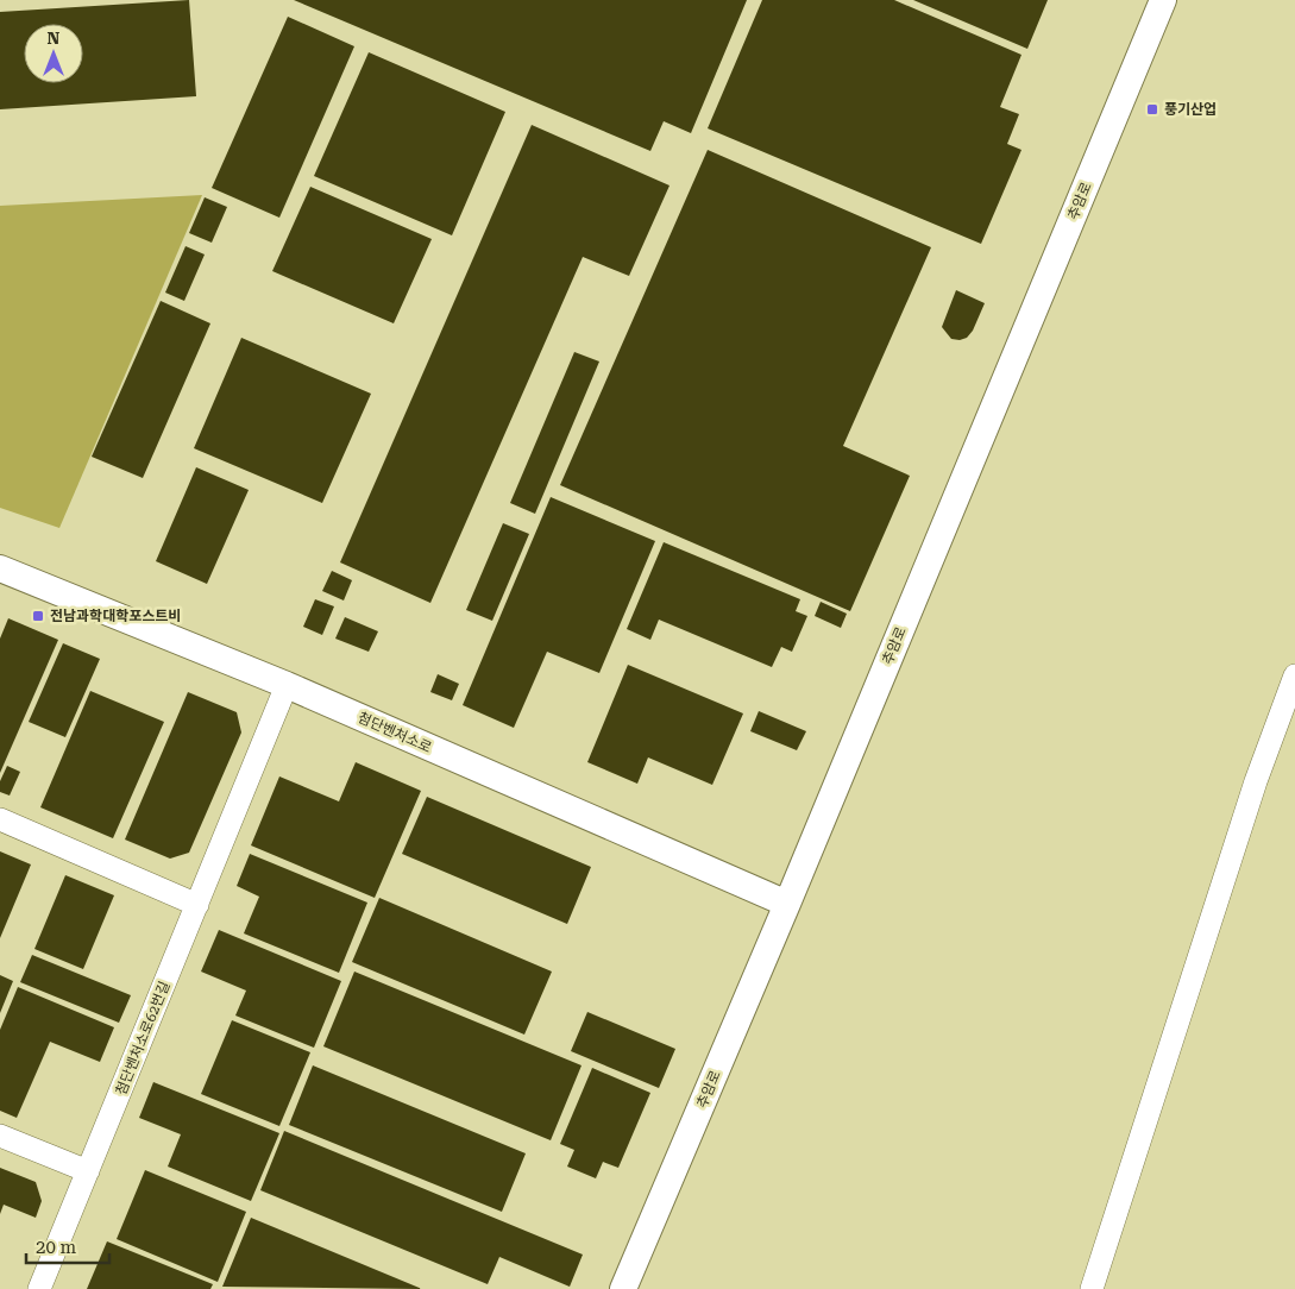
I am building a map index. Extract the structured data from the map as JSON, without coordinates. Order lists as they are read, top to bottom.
{
  "streets": {
    "street": ["추암로", "첨단벤처소로", "첨단벤처소로62번길"]
  },
  "crossings": [
    ["추암로", "첨단벤처소로"],
    ["첨단벤처소로", "첨단벤처소로62번길"]
  ],
  "places": {
    "transit": ["풍기산업", "전남과학대학포스트비"]
  },
  "scale_bar": "20 m",
  "north": "top"
}
